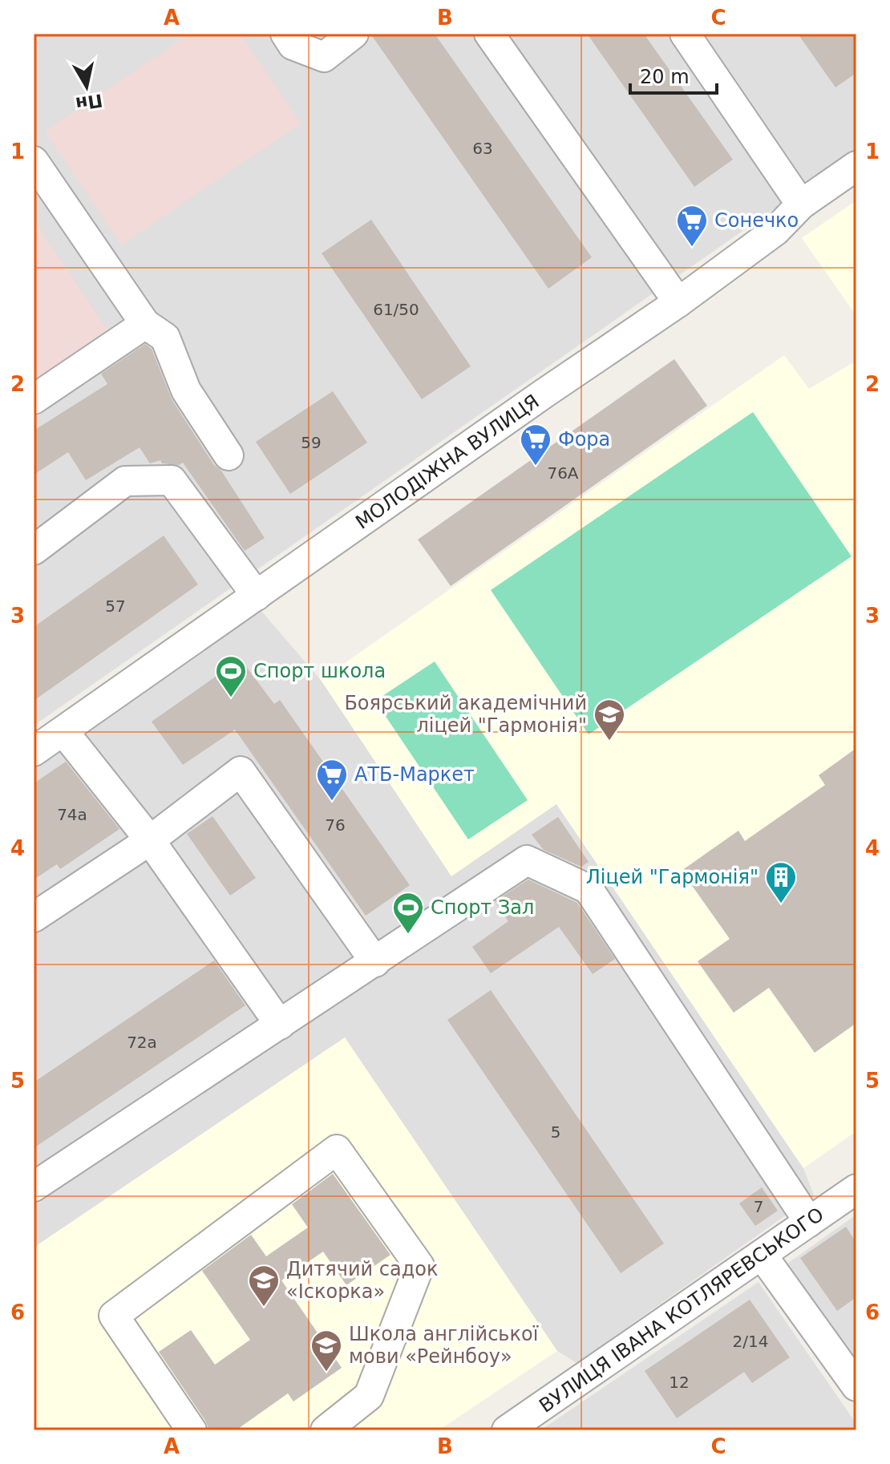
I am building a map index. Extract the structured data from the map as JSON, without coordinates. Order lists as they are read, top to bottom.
{
  "streets": {
    "street": ["МОЛОДІЖНА ВУЛИЦЯ", "ВУЛИЦЯ ІВАНА КОТЛЯРЕВСЬКОГО"]
  },
  "places": {
    "supermarket": ["Сонечко", "Фора", "АТБ-Маркет"],
    "sports": ["Спорт школа", "Спорт Зал"],
    "school or university": ["Боярський академічний ліцей \"Гармонія\"", "Дитячий садок «Іскорка»", "Школа англійської мови «Рейнбоу»"],
    "building": ["Ліцей \"Гармонія\""]
  },
  "house_numbers": [
    "63",
    "61/50",
    "59",
    "76А",
    "57",
    "74а",
    "76",
    "72а",
    "5",
    "7",
    "2/14",
    "12"
  ],
  "scale_bar": "20 m",
  "north": "bottom",
  "grid": {
    "columns": ["A", "B", "C"],
    "rows": [
      "1",
      "2",
      "3",
      "4",
      "5",
      "6"
    ]
  }
}
